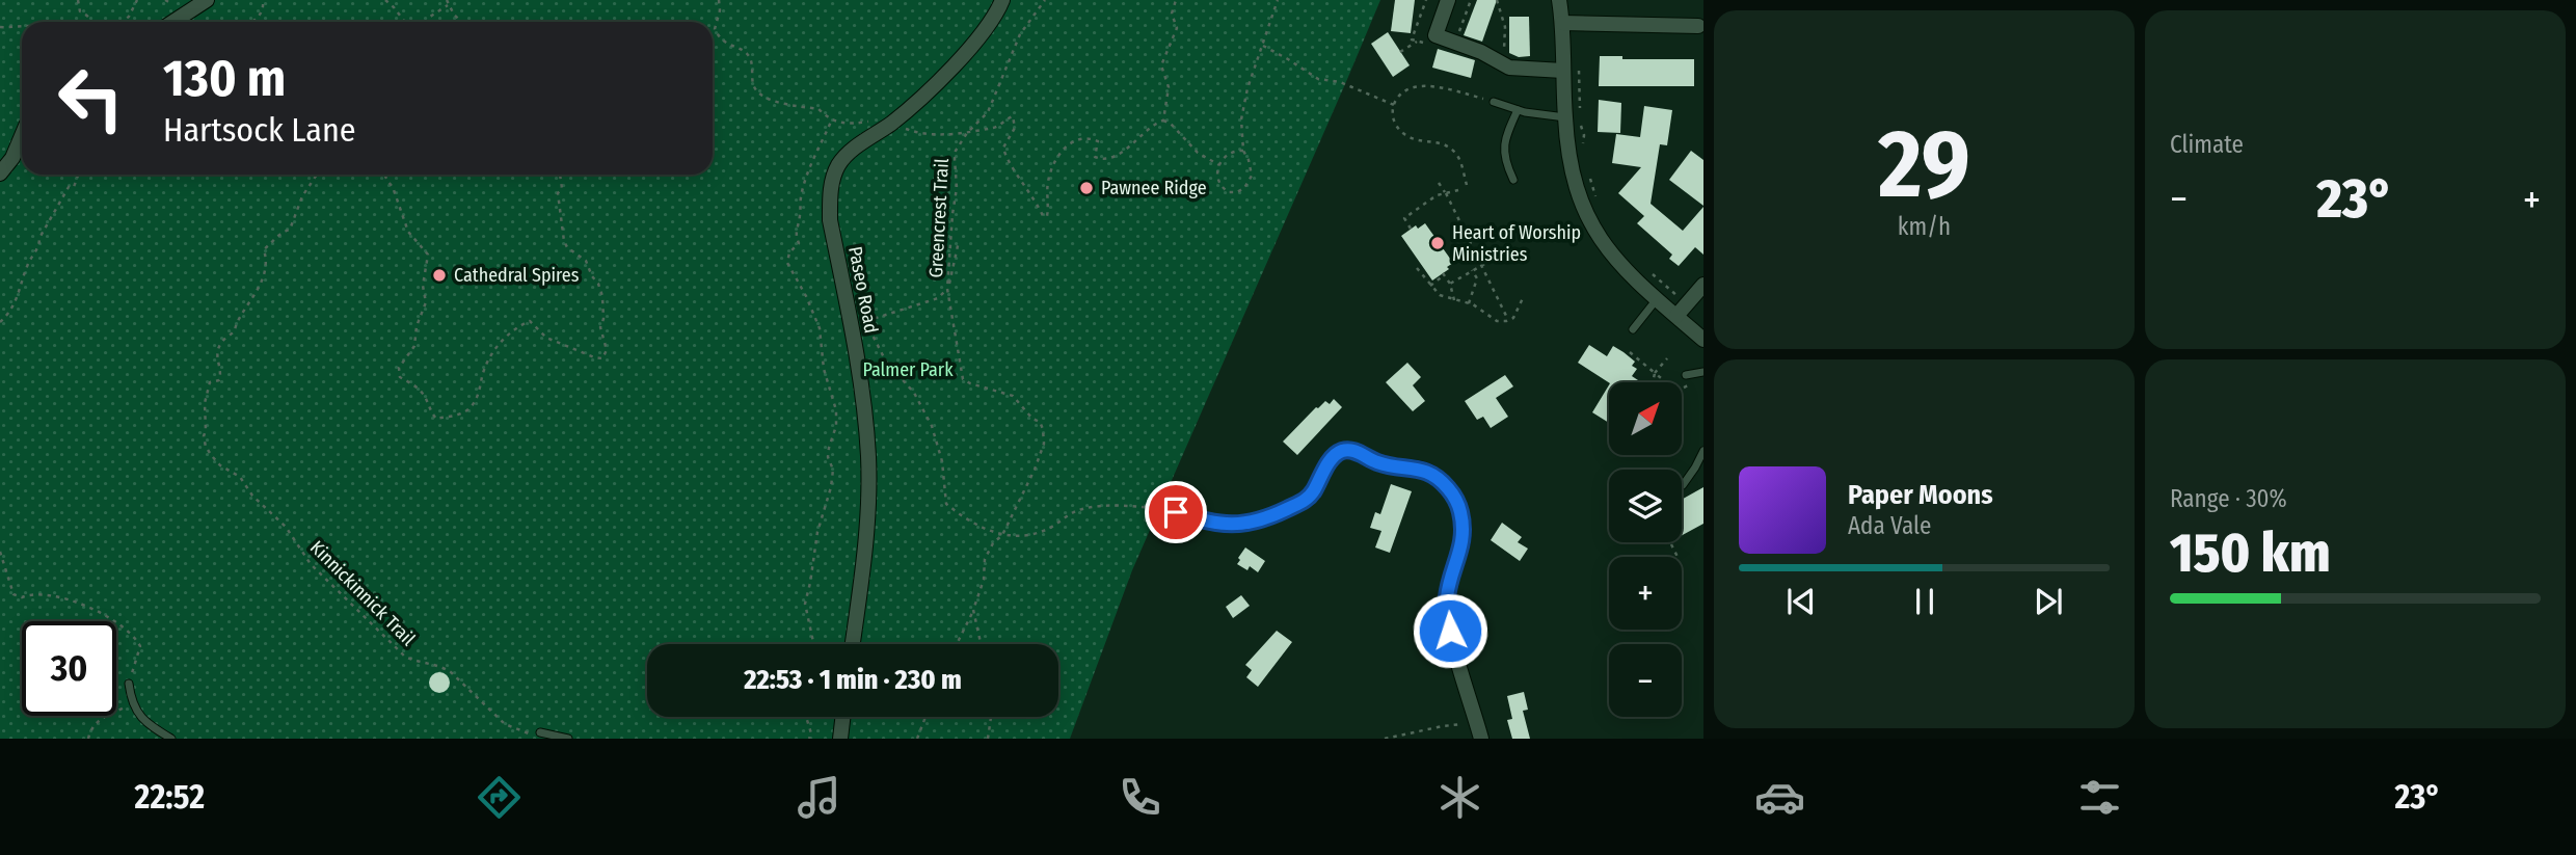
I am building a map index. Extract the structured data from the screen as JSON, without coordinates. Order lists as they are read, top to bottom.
{
  "streets": {
    "street": ["Paseo Road"],
    "path": ["Greencrest Trail", "Kinnickinnick Trail"]
  },
  "parks": ["Palmer Park"],
  "places": ["Pawnee Ridge", "Heart of Worship Ministries", "Cathedral Spires"],
  "north": "top right",
  "page": {
    "tile": [
      ["29", "km/h"],
      "Climate",
      ["Range · 30%", "150 km"]
    ],
    "turn": ["130 m", "Hartsock Lane"],
    "heat": ["−", "23°", "+"],
    "map_buttons": ["+", "−"],
    "song": ["Paper Moons", "Ada Vale"],
    "limit": "30",
    "trip": "22:53 · 1 min · 230 m",
    "tabs": ["22:52", "23°"]
  }
}
